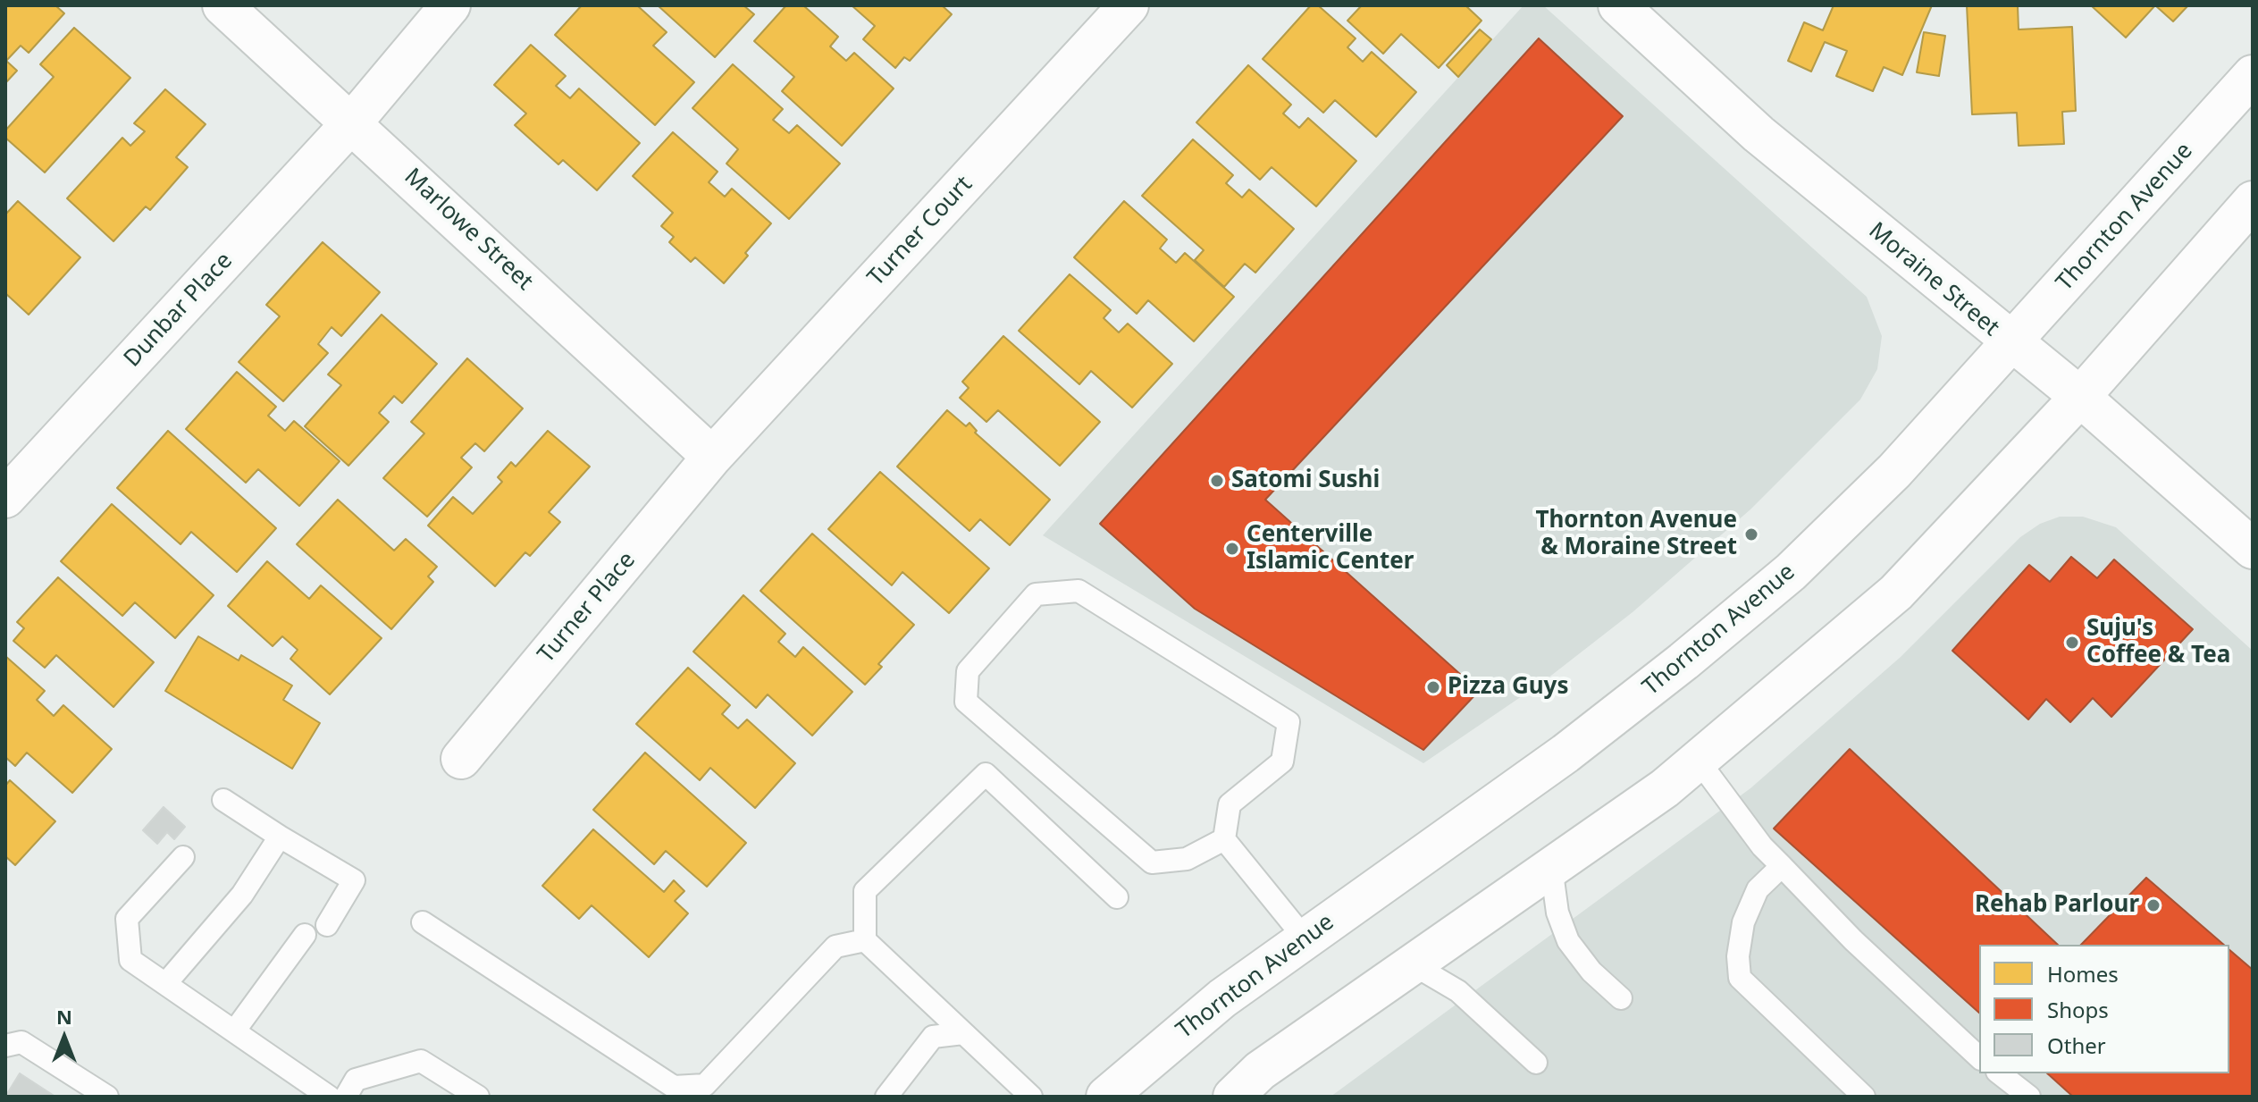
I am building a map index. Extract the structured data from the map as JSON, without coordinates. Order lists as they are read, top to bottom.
{
  "streets": {
    "street": [
      "Thornton Avenue",
      "Marlowe Street",
      "Turner Court",
      "Moraine Street",
      "Dunbar Place",
      "Turner Place"
    ]
  },
  "crossings": [
    ["Thornton Avenue", "Moraine Street"],
    ["Marlowe Street", "Turner Court"],
    ["Marlowe Street", "Dunbar Place"],
    ["Marlowe Street", "Turner Place"],
    ["Turner Court", "Turner Place"]
  ],
  "places": [
    "Satomi Sushi",
    "Thornton Avenue & Moraine Street",
    "Centerville Islamic Center",
    "Suju's Coffee & Tea",
    "Pizza Guys",
    "Rehab Parlour"
  ],
  "legend": ["Homes", "Shops", "Other"],
  "north": "top"
}
